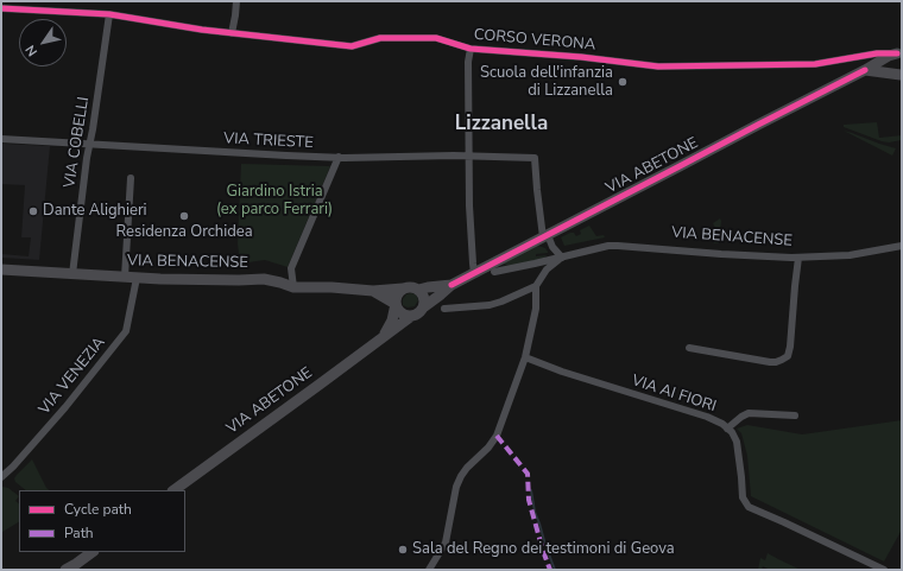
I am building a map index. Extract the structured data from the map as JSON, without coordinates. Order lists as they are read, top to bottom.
{
  "streets": {
    "main road": ["VIA ABETONE", "VIA BENACENSE"],
    "street": [
      "CORSO VERONA",
      "VIA TRIESTE",
      "VIA COBELLI",
      "VIA VENEZIA",
      "VIA AI FIORI"
    ]
  },
  "crossings": [
    ["CORSO VERONA", "VIA COBELLI"],
    ["CORSO VERONA", "VIA ABETONE"],
    ["VIA TRIESTE", "VIA COBELLI"],
    ["VIA TRIESTE", "VIA ABETONE"],
    ["VIA COBELLI", "VIA BENACENSE"],
    ["VIA ABETONE", "VIA BENACENSE"],
    ["VIA BENACENSE", "VIA VENEZIA"]
  ],
  "districts": ["Lizzanella"],
  "parks": ["Giardino Istria (ex parco Ferrari)"],
  "places": [
    "Scuola dell'infanzia di Lizzanella",
    "Dante Alighieri",
    "Residenza Orchidea",
    "Sala del Regno dei testimoni di Geova"
  ],
  "legend": ["Cycle path", "Path"],
  "north": "bottom left"
}
